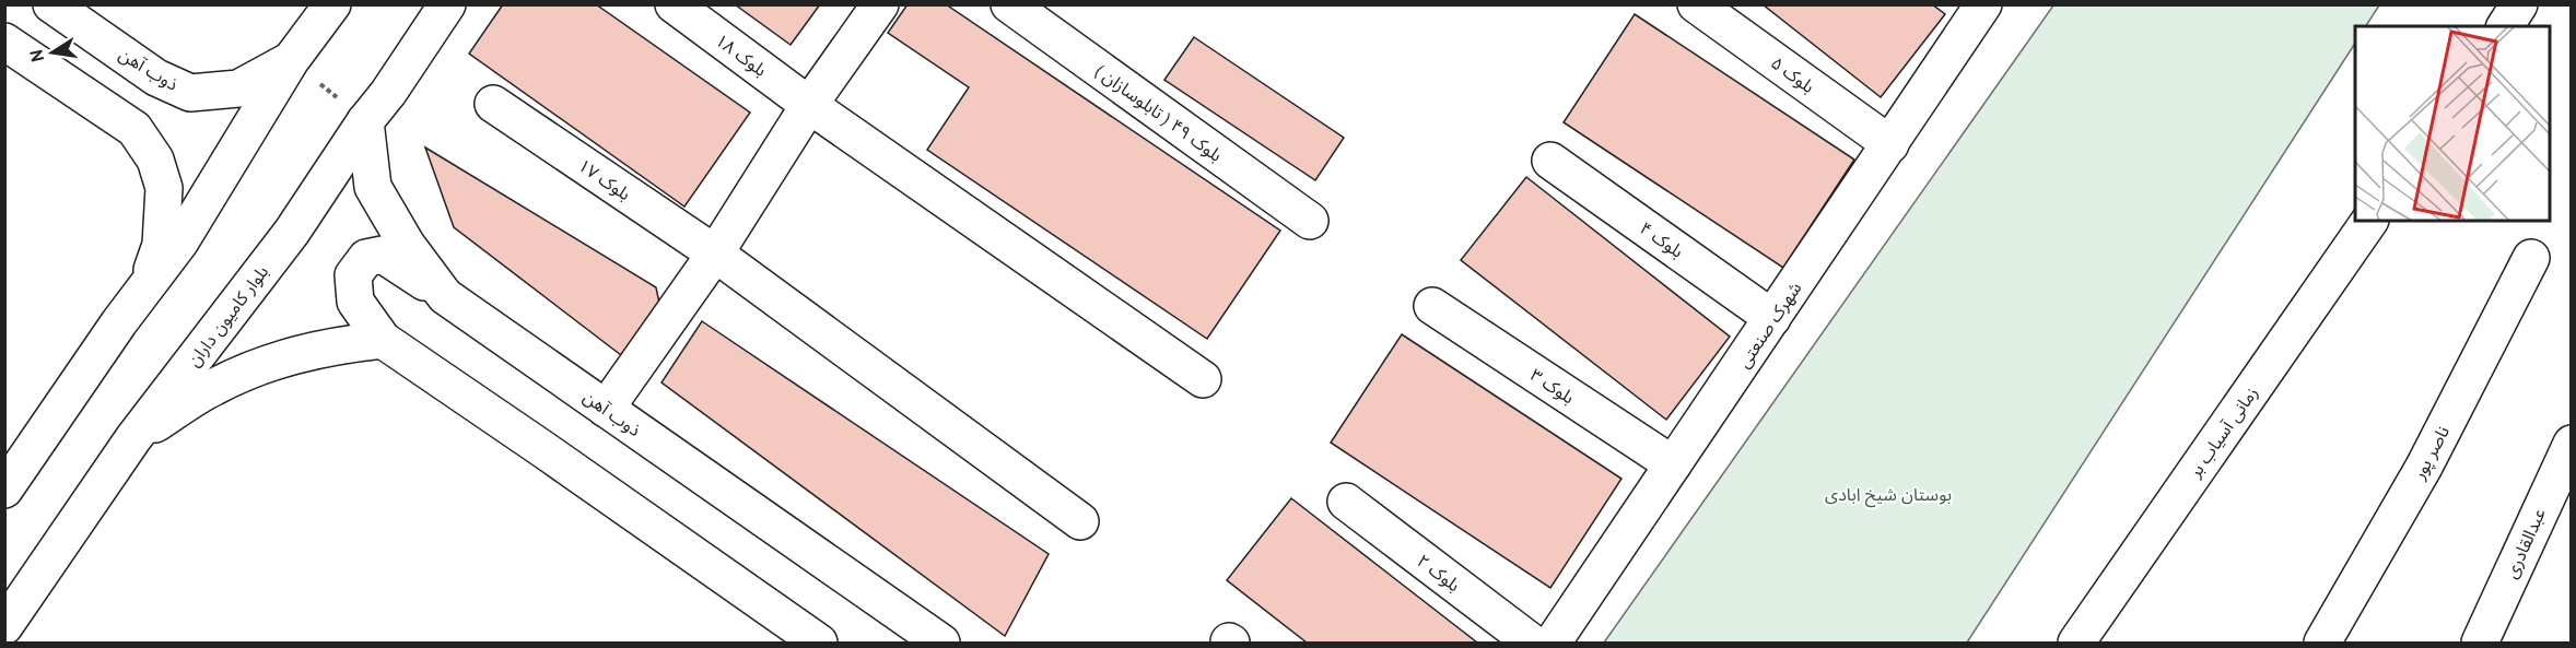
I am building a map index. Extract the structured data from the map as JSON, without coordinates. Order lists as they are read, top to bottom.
{
  "streets": {
    "main road": [
      "بلوک ۱۸",
      "ذوب آهن",
      "بلوک ۵",
      "بلوک ۴۹ ( تابلوسازان )",
      "بلوک ۱۷",
      "بلوک ۴",
      "بلوار کامیون داران",
      "شهرک صنعتی",
      "بلوک ۳",
      "زمانی آسیاب بر",
      "ناصر پور",
      "عبدالقادری",
      "بلوک ۲"
    ]
  },
  "crossings": [
    ["ذوب آهن", "بلوار کامیون داران"],
    ["بلوک ۵", "شهرک صنعتی"],
    ["بلوک ۴", "شهرک صنعتی"],
    ["شهرک صنعتی", "بلوک ۳"]
  ],
  "parks": ["بوستان شیخ ابادی"],
  "north": "left"
}
